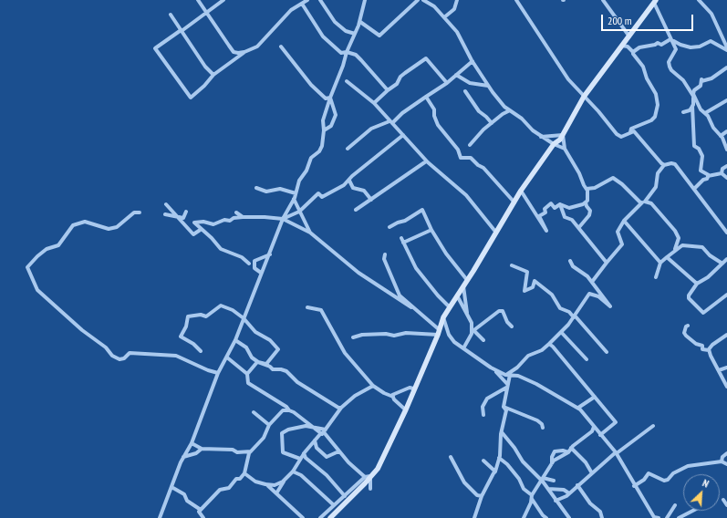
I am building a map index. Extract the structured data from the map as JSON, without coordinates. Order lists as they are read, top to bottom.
{
  "scale_bar": "200 m",
  "north": "top right"
}
